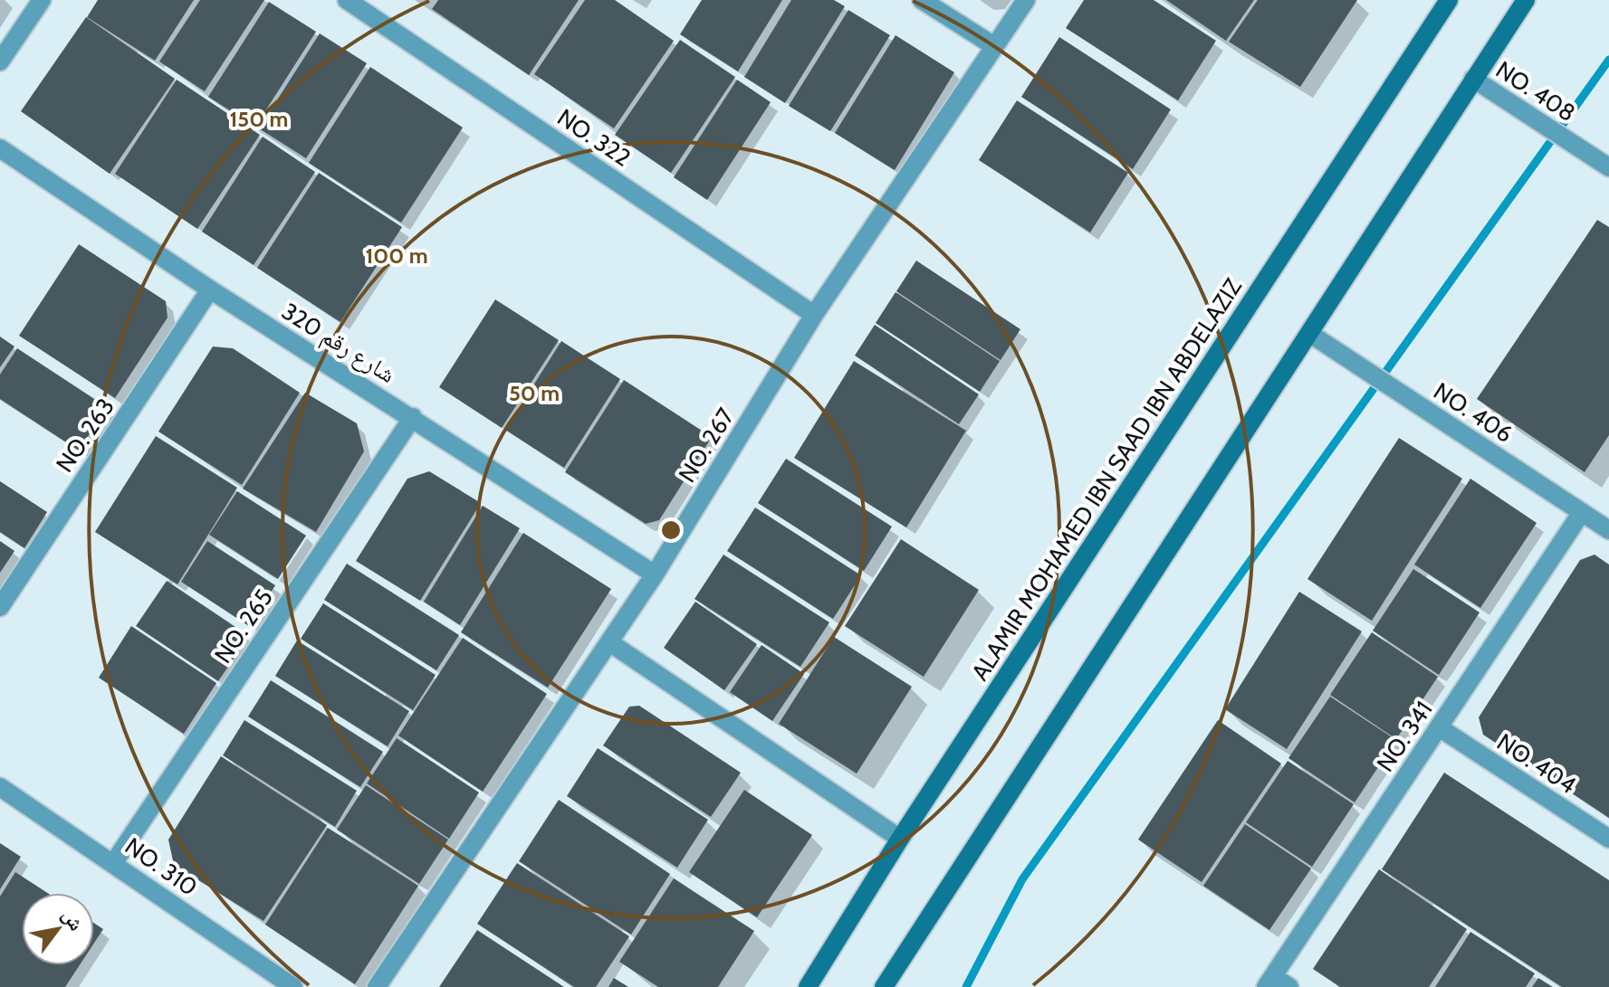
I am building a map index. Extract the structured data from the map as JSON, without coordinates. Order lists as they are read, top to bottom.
{
  "streets": {
    "main road": ["ALAMIR MOHAMED IBN SAAD IBN ABDELAZIZ"],
    "street": [
      "NO. 408",
      "NO. 322",
      "شارع رقم 320",
      "NO. 406",
      "NO. 263",
      "NO. 267",
      "NO. 265",
      "NO. 341",
      "NO. 404",
      "NO. 310"
    ]
  },
  "crossings": [
    ["NO. 322", "NO. 267"],
    ["شارع رقم 320", "NO. 263"],
    ["شارع رقم 320", "NO. 267"],
    ["شارع رقم 320", "NO. 265"],
    ["NO. 406", "NO. 341"],
    ["NO. 265", "NO. 310"],
    ["NO. 341", "NO. 404"]
  ],
  "north": "top right",
  "rings": ["150 m", "100 m", "50 m"]
}
